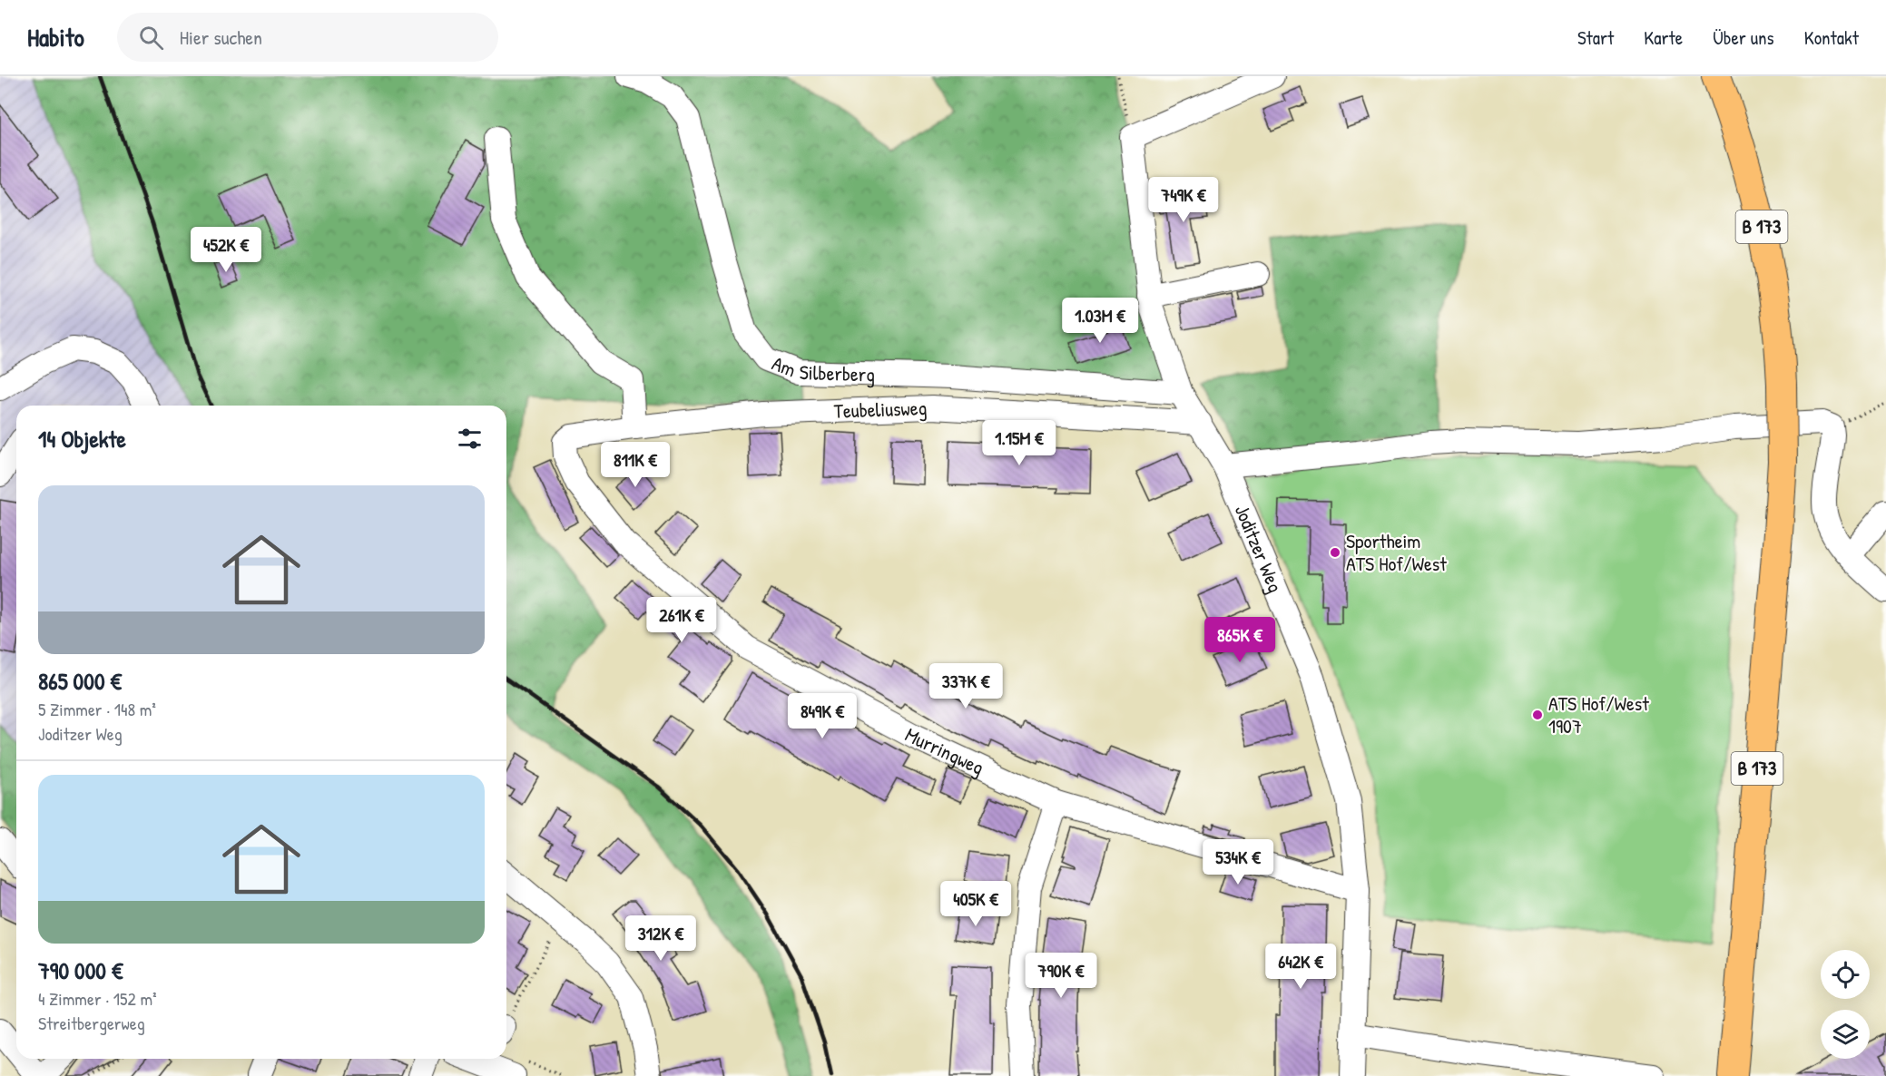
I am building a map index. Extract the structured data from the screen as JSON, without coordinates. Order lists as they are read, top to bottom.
{
  "streets": {
    "main road": ["B 173"],
    "street": [
      "Am Silberberg",
      "Teubeliusweg",
      "Joditzer Weg",
      "Murringweg"
    ]
  },
  "crossings": [
    ["Am Silberberg", "Joditzer Weg"],
    ["Teubeliusweg", "Joditzer Weg"],
    ["Teubeliusweg", "Murringweg"],
    ["Joditzer Weg", "Murringweg"]
  ],
  "places": ["Sportheim ATS Hof/West", "ATS Hof/West 1907"],
  "page": {
    "header": "Habito",
    "search": "Hier suchen",
    "nav": [
      "Start",
      "Karte",
      "Über uns",
      "Kontakt"
    ],
    "price": [
      "749K €",
      "452K €",
      "1.03M €",
      "1.15M €",
      "811K €",
      "261K €",
      "865K €",
      "337K €",
      "849K €",
      "534K €",
      "405K €",
      "312K €",
      "642K €",
      "790K €"
    ],
    "heading": "14 Objekte",
    "list": [
      {
        "name": "865 000 €",
        "note": "5 Zimmer · 148 m² · Joditzer Weg"
      },
      {
        "name": "790 000 €",
        "note": "4 Zimmer · 152 m² · Streitbergerweg"
      }
    ]
  }
}
